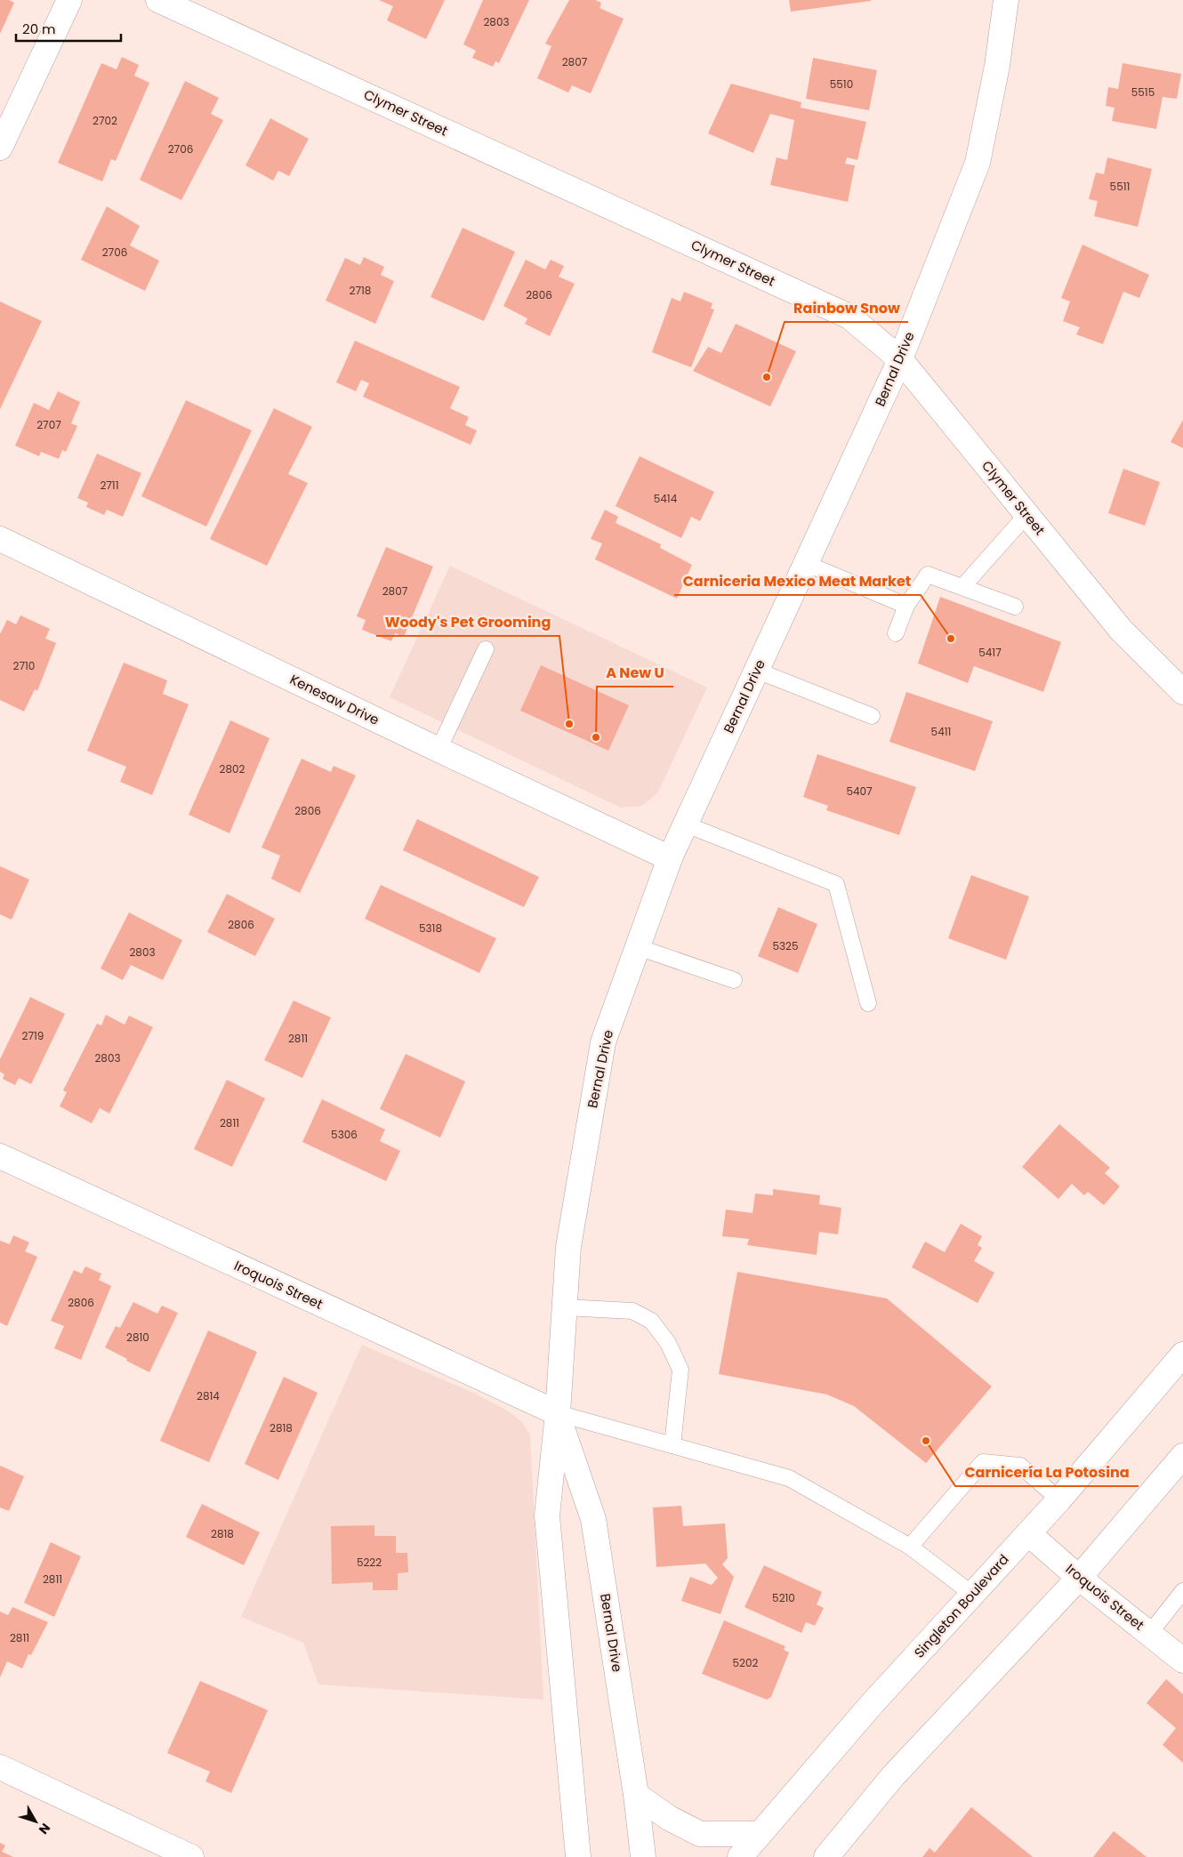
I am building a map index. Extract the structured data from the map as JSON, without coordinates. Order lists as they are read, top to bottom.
{
  "streets": {
    "street": [
      "Clymer Street",
      "Bernal Drive",
      "Kenesaw Drive",
      "Iroquois Street",
      "Singleton Boulevard"
    ]
  },
  "crossings": [
    ["Clymer Street", "Bernal Drive"],
    ["Bernal Drive", "Kenesaw Drive"],
    ["Bernal Drive", "Iroquois Street"],
    ["Iroquois Street", "Singleton Boulevard"]
  ],
  "places": [
    "Rainbow Snow",
    "Carniceria Mexico Meat Market",
    "Woody's Pet Grooming",
    "A New U",
    "Carnicería La Potosina"
  ],
  "house_numbers": [
    "2803",
    "2807",
    "5510",
    "5515",
    "2702",
    "2706",
    "5511",
    "2706",
    "2718",
    "2806",
    "2707",
    "2711",
    "5414",
    "2807",
    "5417",
    "2710",
    "5411",
    "2802",
    "5407",
    "2806",
    "2806",
    "5318",
    "5325",
    "2803",
    "2719",
    "2811",
    "2803",
    "2811",
    "5306",
    "2806",
    "2810",
    "2814",
    "2818",
    "2818",
    "5222",
    "2811",
    "5210",
    "2811",
    "5202"
  ],
  "scale_bar": "20 m",
  "north": "bottom right"
}
